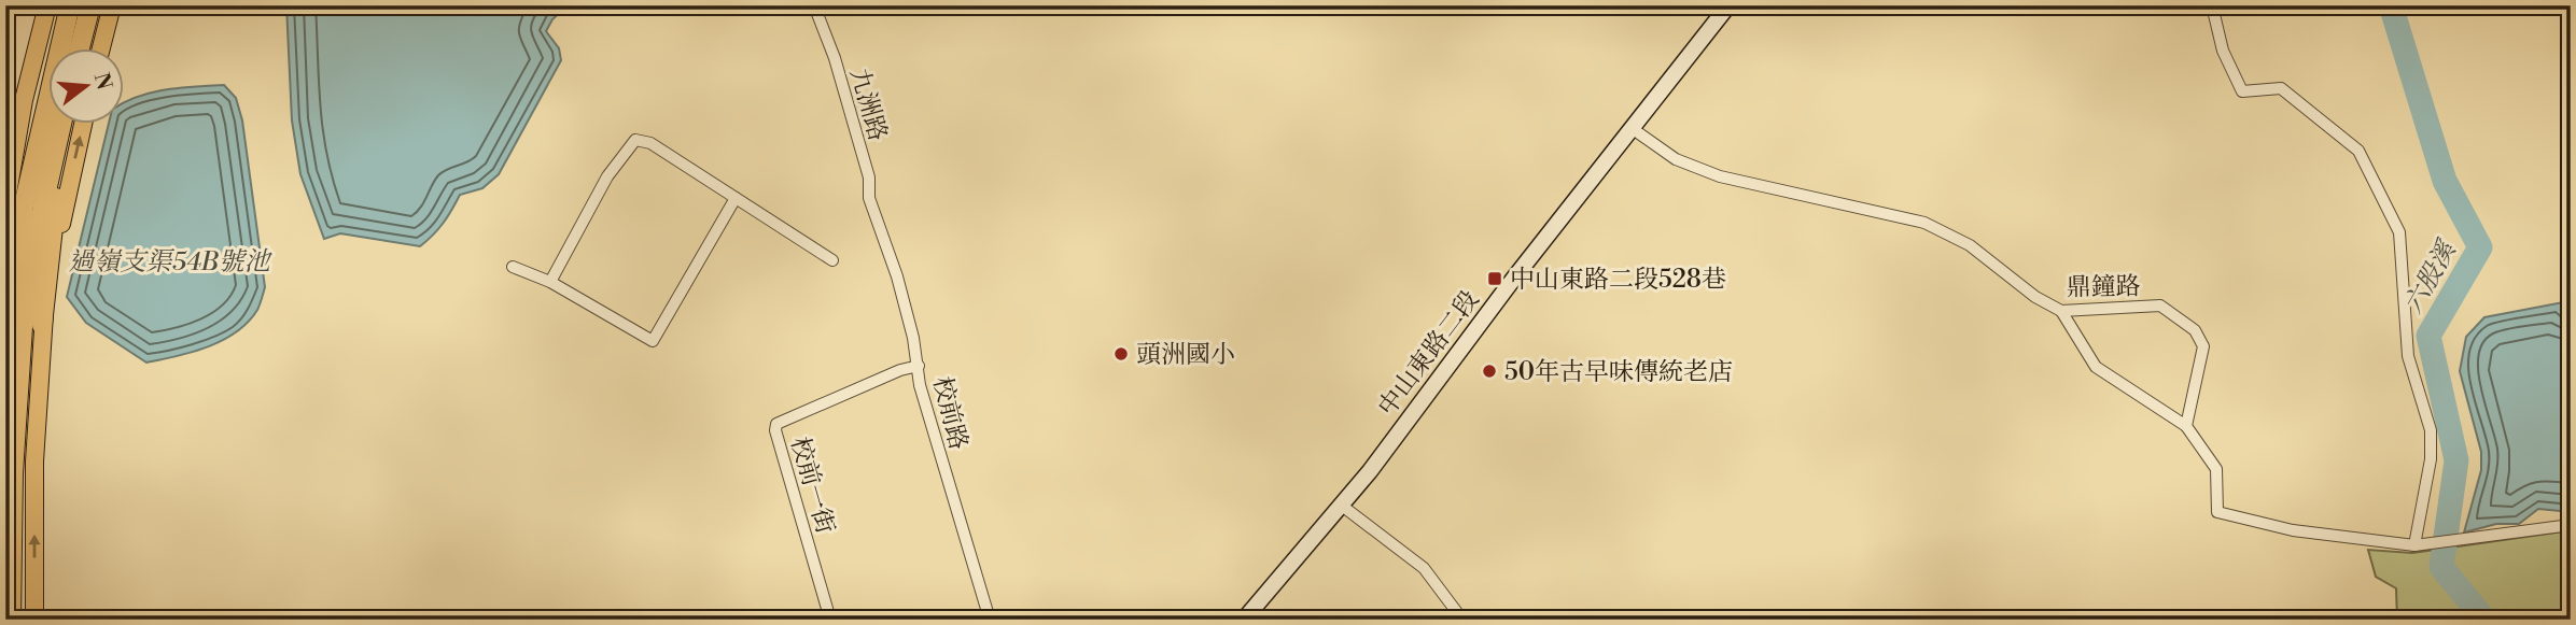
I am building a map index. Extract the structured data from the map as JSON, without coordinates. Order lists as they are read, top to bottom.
{
  "streets": {
    "main road": ["中山東路二段"],
    "street": [
      "九洲路",
      "鼎鐘路",
      "校前路",
      "校前一街"
    ]
  },
  "crossings": [
    ["九洲路", "校前路"],
    ["鼎鐘路", "中山東路二段"],
    ["校前路", "校前一街"]
  ],
  "water": ["過嶺支渠54B號池", "六股溪"],
  "places": {
    "transit": ["中山東路二段528巷"],
    "other": ["頭洲國小", "50年古早味傳統老店"]
  },
  "north": "right"
}
